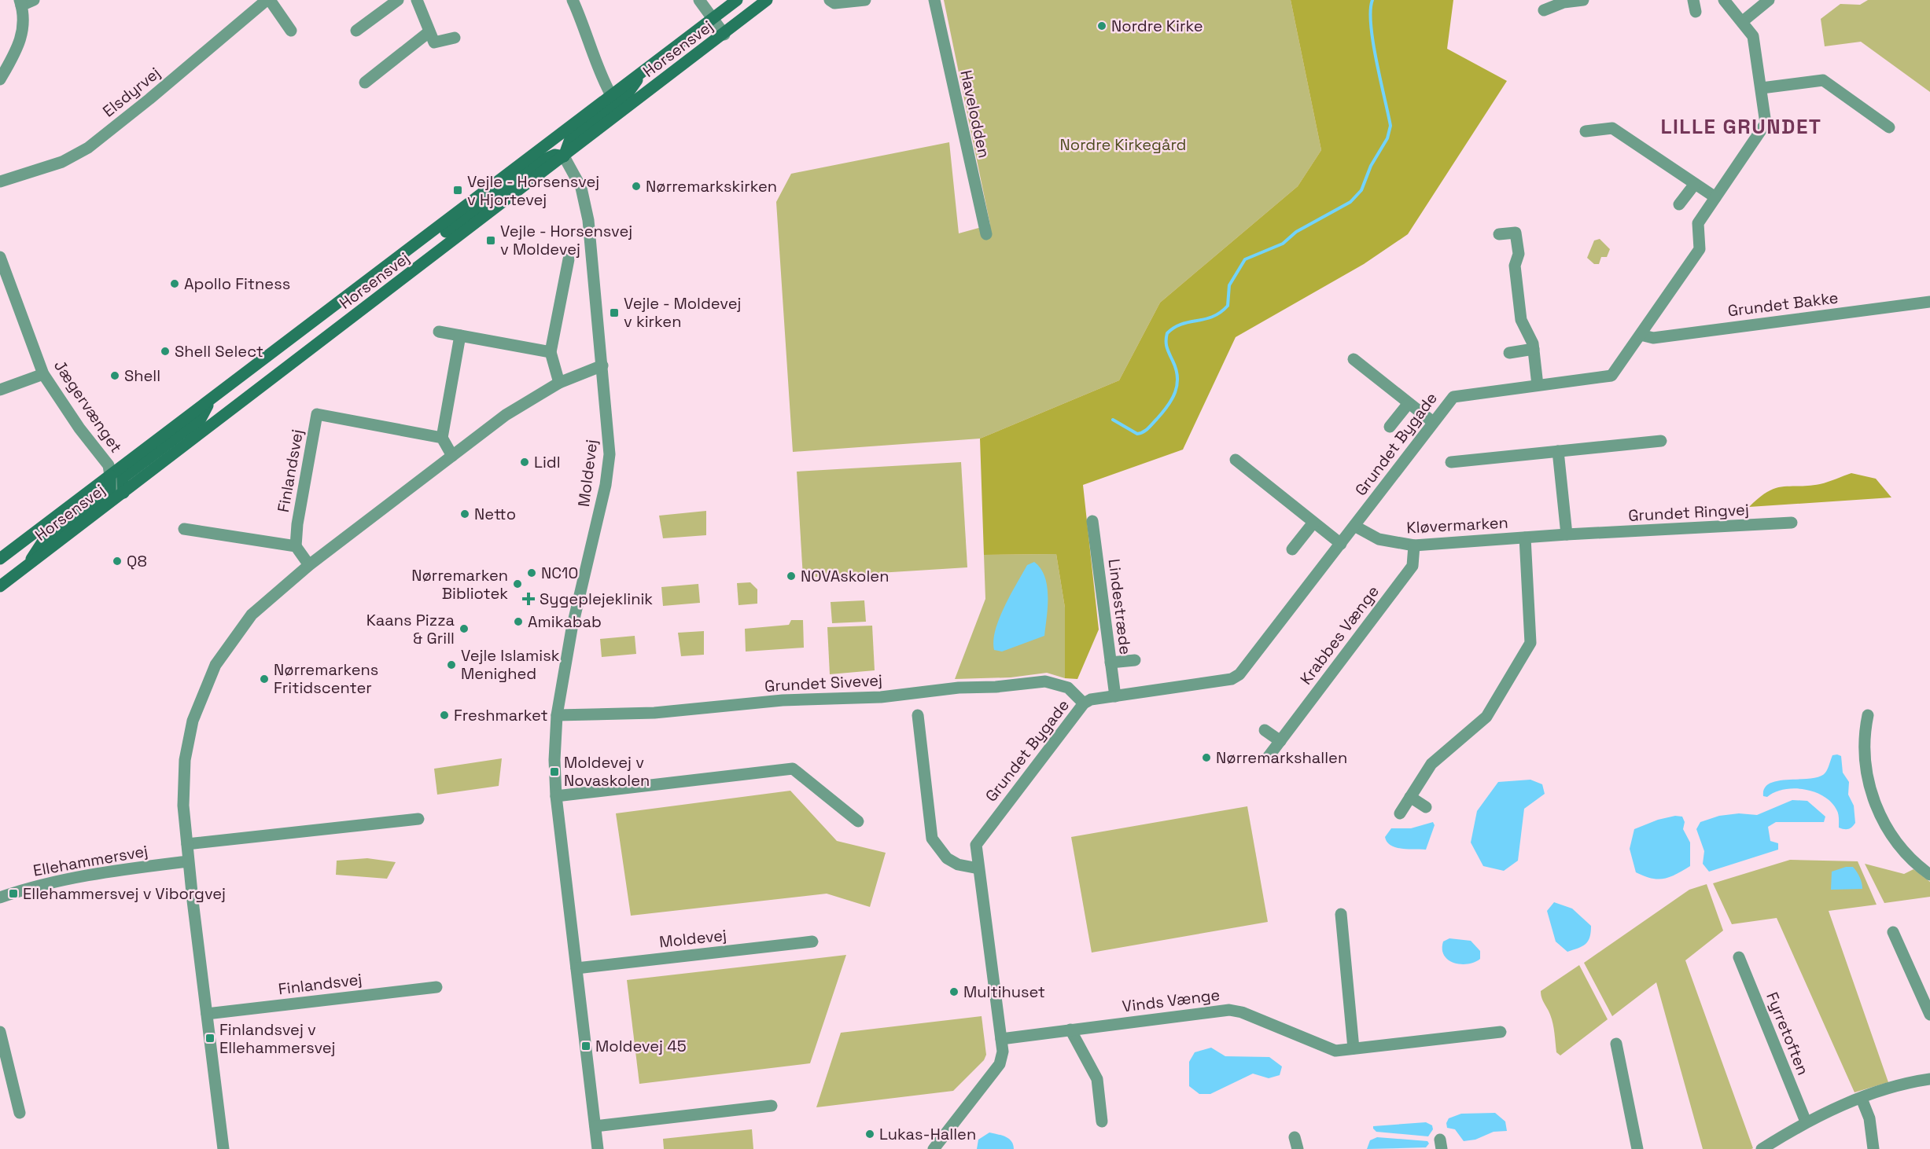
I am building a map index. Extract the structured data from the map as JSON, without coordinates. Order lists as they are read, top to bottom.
{
  "streets": {
    "main road": ["Horsensvej"],
    "street": [
      "Elsdyrvej",
      "Havelodden",
      "Grundet Bakke",
      "Jægervænget",
      "Grundet Bygade",
      "Finlandsvej",
      "Moldevej",
      "Grundet Ringvej",
      "Kløvermarken",
      "Lindestræde",
      "Krabbes Vænge",
      "Grundet Sivevej",
      "Ellehammersvej",
      "Vinds Vænge",
      "Fyrretoften"
    ]
  },
  "crossings": [
    ["Horsensvej", "Jægervænget"],
    ["Horsensvej", "Moldevej"],
    ["Grundet Bakke", "Grundet Bygade"],
    ["Grundet Bygade", "Kløvermarken"],
    ["Grundet Bygade", "Lindestræde"],
    ["Grundet Bygade", "Grundet Sivevej"],
    ["Grundet Bygade", "Vinds Vænge"],
    ["Moldevej", "Grundet Sivevej"],
    ["Grundet Ringvej", "Kløvermarken"],
    ["Kløvermarken", "Krabbes Vænge"]
  ],
  "districts": ["LILLE GRUNDET"],
  "parks": ["Nordre Kirkegård"],
  "places": {
    "other": [
      "Nordre Kirke",
      "Nørremarkskirken",
      "Apollo Fitness",
      "Shell Select",
      "Shell",
      "Lidl",
      "Netto",
      "Q8",
      "NC10",
      "NOVAskolen",
      "Nørremarken Bibliotek",
      "Amikabab",
      "Kaans Pizza & Grill",
      "Vejle Islamisk Menighed",
      "Nørremarkens Fritidscenter",
      "Freshmarket",
      "Nørremarkshallen",
      "Multihuset",
      "Lukas-Hallen"
    ],
    "transit": [
      "Vejle - Horsensvej v Hjortevej",
      "Vejle - Horsensvej v Moldevej",
      "Vejle - Moldevej v kirken",
      "Moldevej v Novaskolen",
      "Ellehammersvej v Viborgvej",
      "Finlandsvej v Ellehammersvej",
      "Moldevej 45"
    ],
    "health": ["Sygeplejeklinik"]
  }
}
